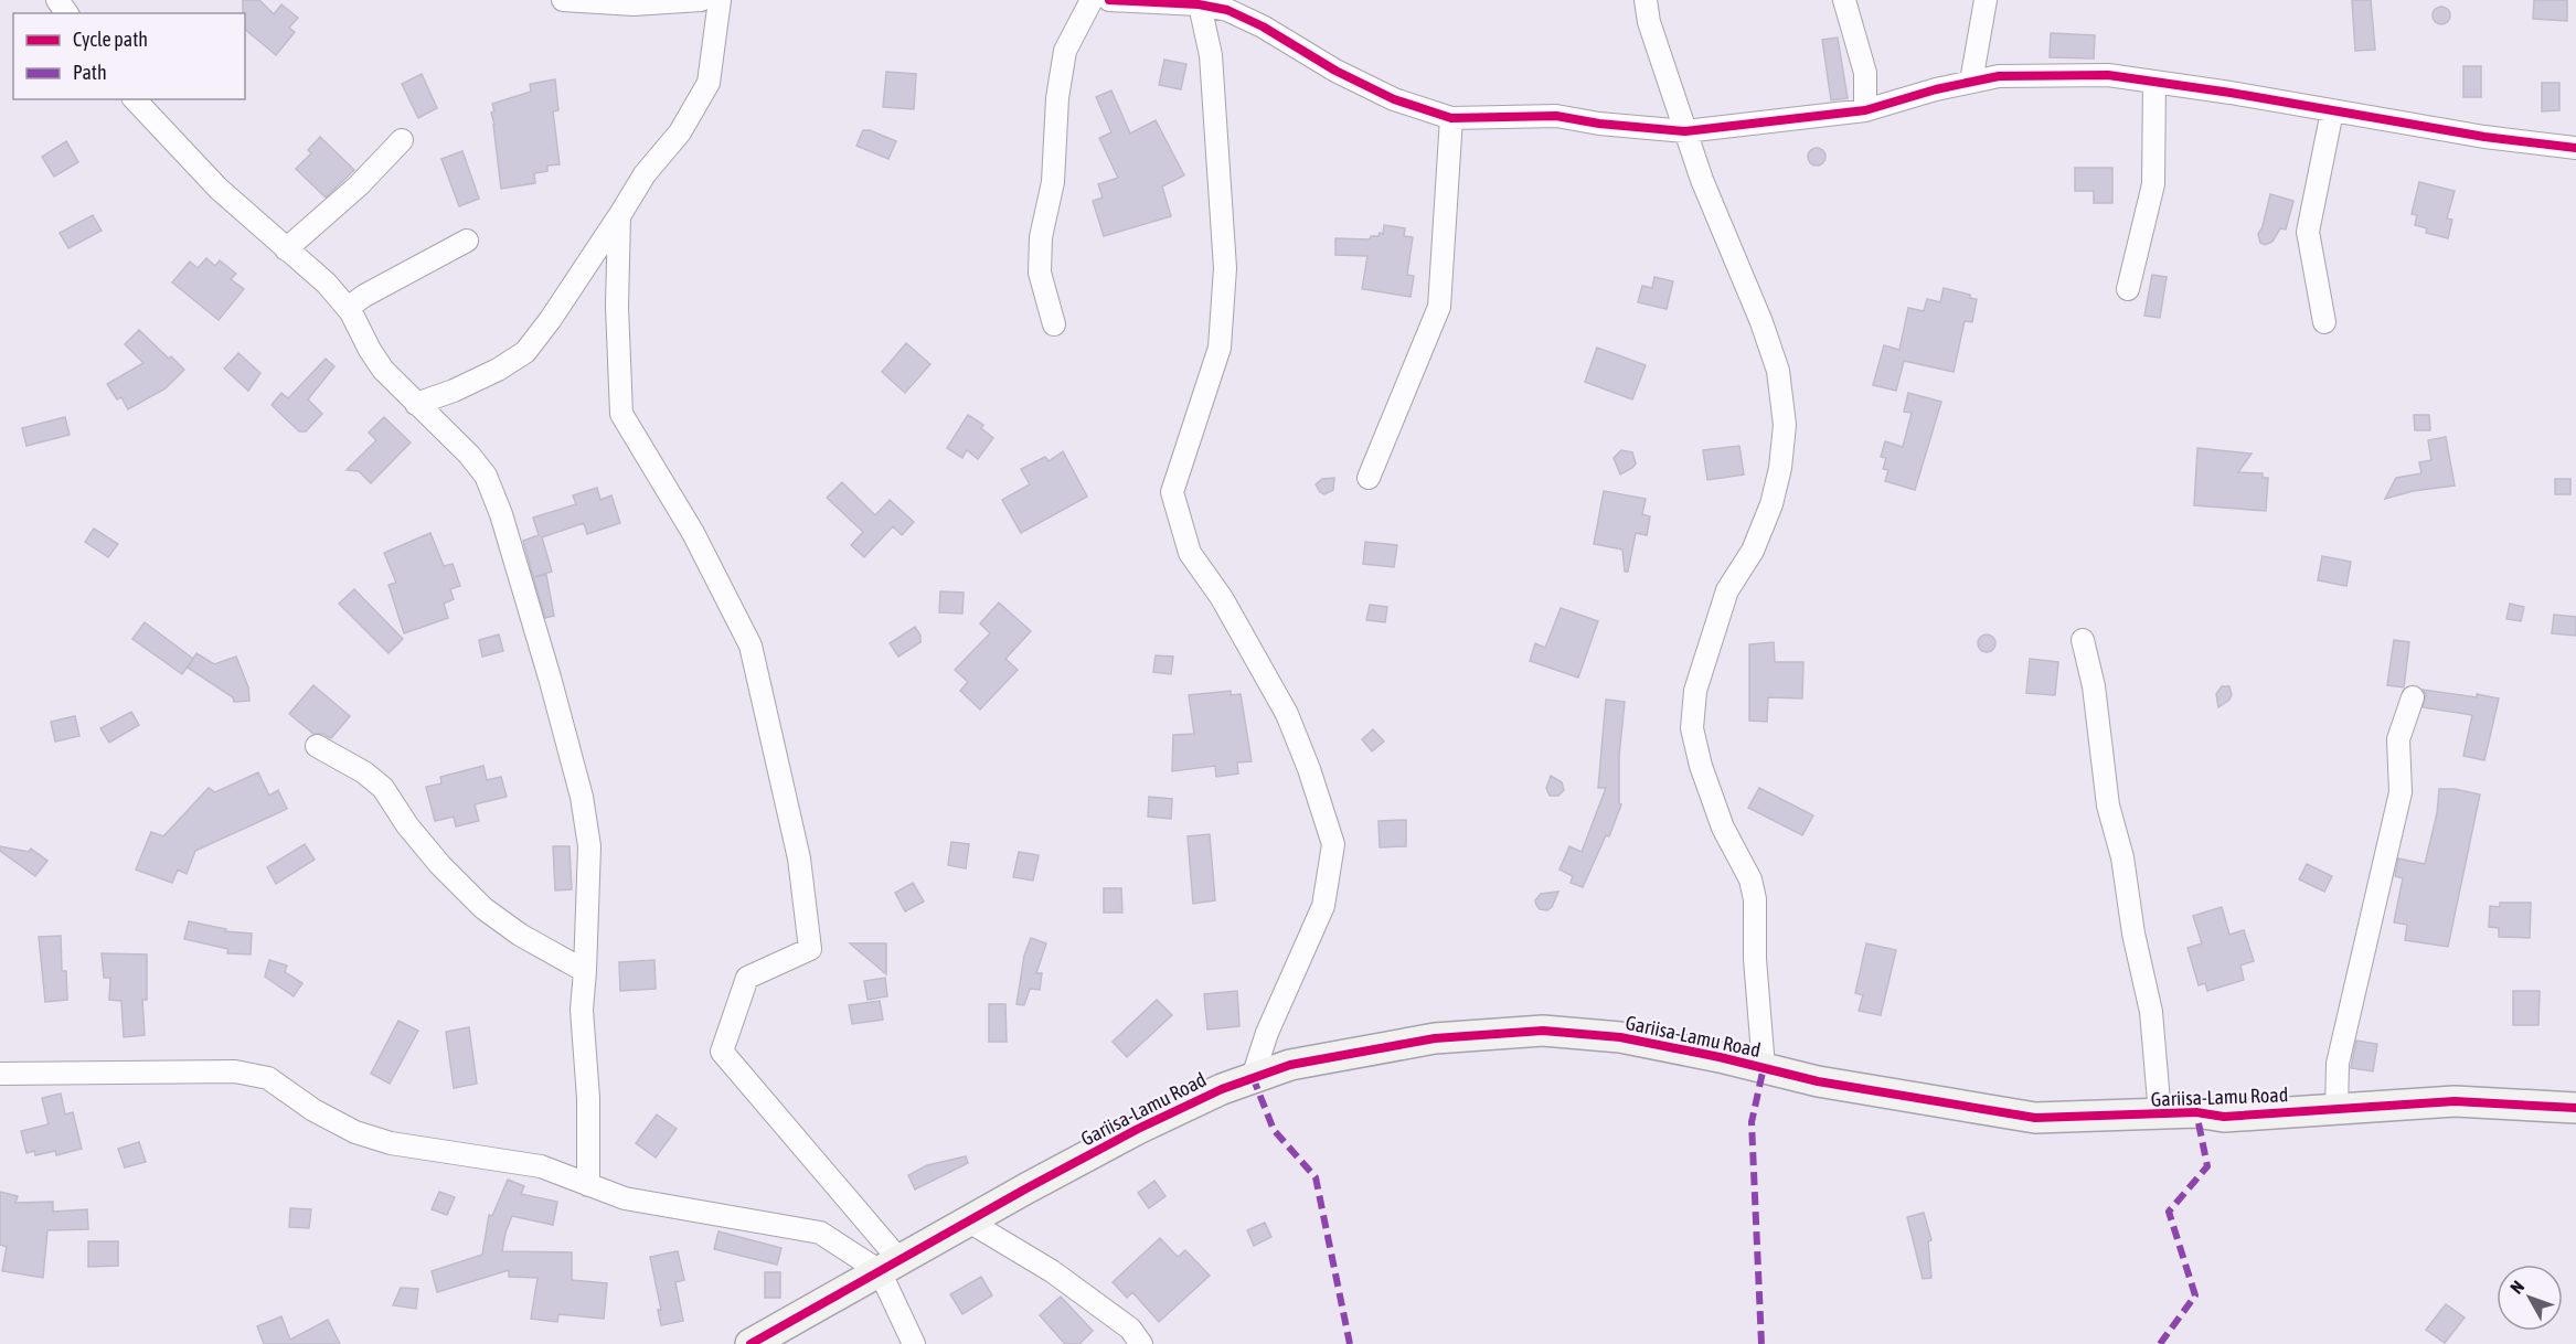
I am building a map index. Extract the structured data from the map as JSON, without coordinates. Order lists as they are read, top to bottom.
{
  "streets": {
    "street": ["Gariisa-Lamu Road"]
  },
  "legend": ["Cycle path", "Path"],
  "north": "top left"
}
